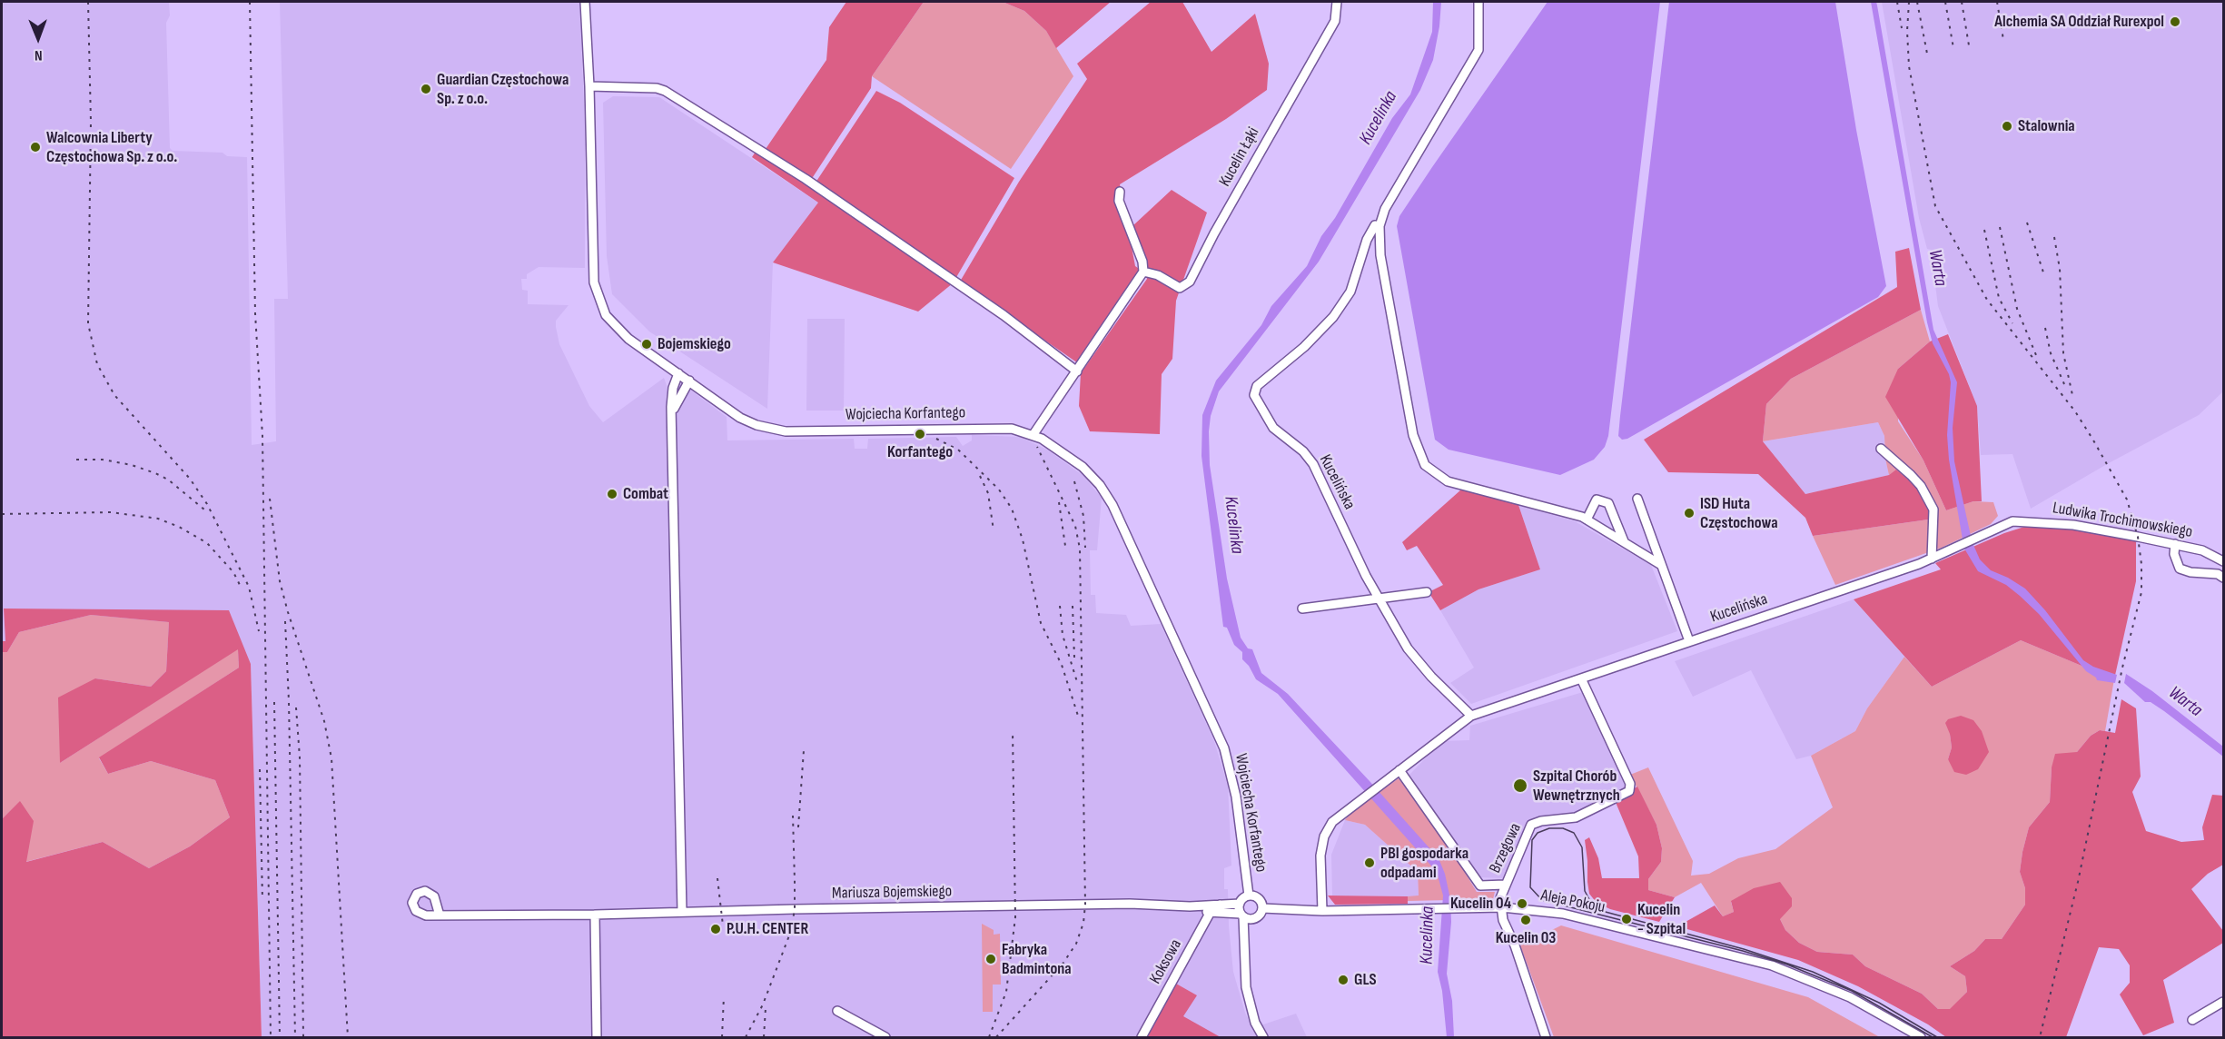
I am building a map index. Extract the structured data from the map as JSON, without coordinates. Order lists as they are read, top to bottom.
{
  "streets": {
    "street": [
      "Kucelin Łąki",
      "Wojciecha Korfantego",
      "Kucelińska",
      "Ludwika Trochimowskiego",
      "Brzegowa",
      "Mariusza Bojemskiego",
      "Aleja Pokoju",
      "Koksowa"
    ]
  },
  "crossings": [
    ["Wojciecha Korfantego", "Mariusza Bojemskiego"],
    ["Wojciecha Korfantego", "Aleja Pokoju"],
    ["Kucelińska", "Ludwika Trochimowskiego"],
    ["Kucelińska", "Brzegowa"],
    ["Kucelińska", "Aleja Pokoju"],
    ["Brzegowa", "Aleja Pokoju"],
    ["Mariusza Bojemskiego", "Aleja Pokoju"],
    ["Mariusza Bojemskiego", "Koksowa"]
  ],
  "water": ["Kucelinka", "Warta"],
  "places": [
    "Alchemia SA Oddział Rurexpol",
    "Guardian Częstochowa Sp. z o.o.",
    "Stalownia",
    "Walcownia Liberty Częstochowa Sp. z o.o.",
    "Bojemskiego",
    "Korfantego",
    "Combat",
    "ISD Huta Częstochowa",
    "Szpital Chorób Wewnętrznych",
    "PBI gospodarka odpadami",
    "Kucelin 04",
    "Kucelin - Szpital",
    "Kucelin 03",
    "P.U.H. CENTER",
    "Fabryka Badmintona",
    "GLS"
  ],
  "north": "bottom"
}
